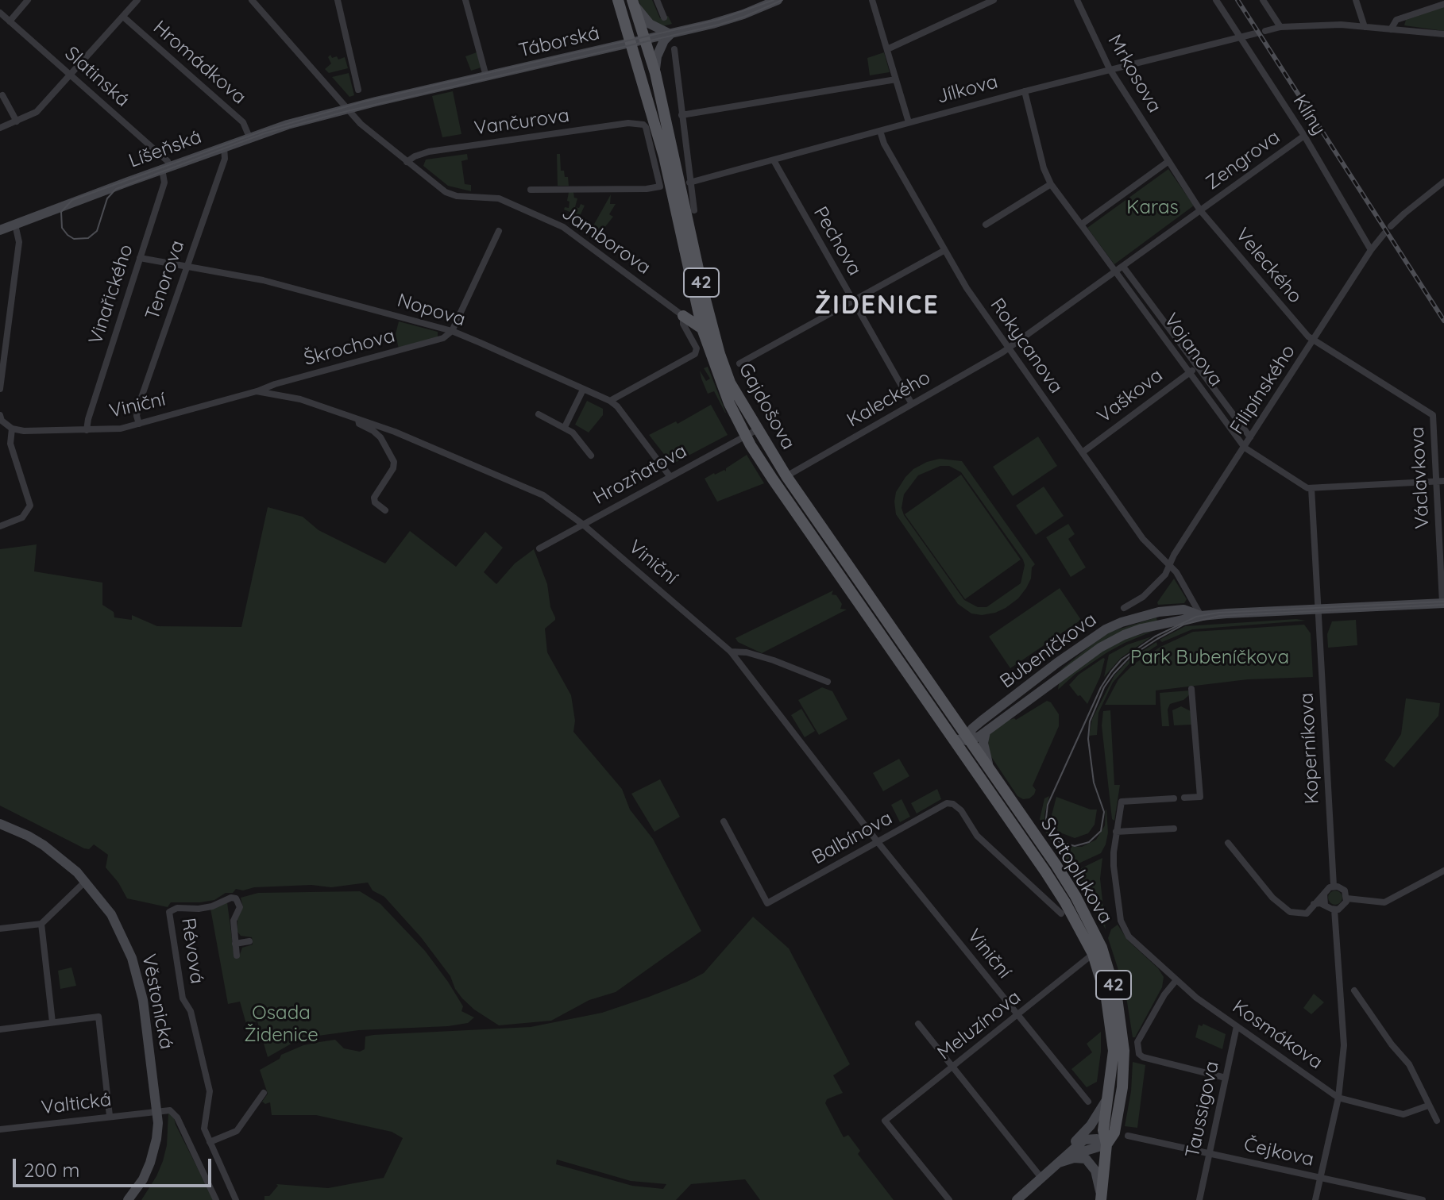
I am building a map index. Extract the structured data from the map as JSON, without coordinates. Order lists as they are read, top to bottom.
{
  "streets": {
    "main road": ["42", "Gajdošova", "Svatoplukova"],
    "street": [
      "Táborská",
      "Hromádkova",
      "Mrkosova",
      "Slatinská",
      "Jílkova",
      "Klíny",
      "Vančurova",
      "Líšeňská",
      "Zengrova",
      "Jamborova",
      "Pechova",
      "Veleckého",
      "Tenorova",
      "Vinařického",
      "Nopova",
      "Rokycanova",
      "Škrochova",
      "Vojanova",
      "Filipínského",
      "Vaškova",
      "Kaleckého",
      "Viniční",
      "Hrozňatova",
      "Václavkova",
      "Bubeníčkova",
      "Koperníkova",
      "Balbínova",
      "Révová",
      "Věstonická",
      "Meluzínova",
      "Kosmákova",
      "Valtická",
      "Taussigova",
      "Čejkova"
    ]
  },
  "crossings": [
    ["Táborská", "Líšeňská"],
    ["Táborská", "Jamborova"],
    ["Táborská", "42"],
    ["Táborská", "Gajdošova"],
    ["Hromádkova", "Líšeňská"],
    ["Mrkosova", "Jílkova"],
    ["Mrkosova", "Zengrova"],
    ["Mrkosova", "Veleckého"],
    ["Slatinská", "Líšeňská"],
    ["Slatinská", "Vinařického"],
    ["Jílkova", "Klíny"],
    ["Jílkova", "Pechova"],
    ["Jílkova", "Rokycanova"],
    ["Jílkova", "Vojanova"],
    ["Klíny", "Zengrova"],
    ["Klíny", "Filipínského"],
    ["Vančurova", "Jamborova"],
    ["Líšeňská", "Jamborova"],
    ["Líšeňská", "Tenorova"],
    ["Líšeňská", "Vinařického"],
    ["Zengrova", "Veleckého"],
    ["Zengrova", "Vojanova"],
    ["Zengrova", "Kaleckého"],
    ["Pechova", "Kaleckého"],
    ["Veleckého", "Filipínského"],
    ["Veleckého", "Václavkova"],
    ["Tenorova", "Nopova"],
    ["Tenorova", "Viniční"],
    ["42", "Gajdošova"],
    ["Vinařického", "Nopova"],
    ["Vinařického", "Viniční"],
    ["Nopova", "Škrochova"],
    ["Nopova", "Hrozňatova"],
    ["Rokycanova", "Filipínského"],
    ["Rokycanova", "Vaškova"],
    ["Rokycanova", "Kaleckého"],
    ["Škrochova", "Viniční"],
    ["Vojanova", "Filipínského"],
    ["Vojanova", "Vaškova"],
    ["Vojanova", "Kaleckého"],
    ["Filipínského", "Václavkova"],
    ["Kaleckého", "Gajdošova"],
    ["Viniční", "Hrozňatova"],
    ["Viniční", "Balbínova"],
    ["Viniční", "Meluzínova"],
    ["Gajdošova", "Hrozňatova"],
    ["Gajdošova", "Bubeníčkova"],
    ["Gajdošova", "Svatoplukova"],
    ["Václavkova", "Bubeníčkova"],
    ["Bubeníčkova", "Koperníkova"],
    ["Bubeníčkova", "Svatoplukova"],
    ["Balbínova", "Svatoplukova"],
    ["Svatoplukova", "Meluzínova"],
    ["Svatoplukova", "Kosmákova"],
    ["Věstonická", "Valtická"],
    ["Kosmákova", "Taussigova"],
    ["Taussigova", "Čejkova"]
  ],
  "districts": ["ŽIDENICE"],
  "parks": ["Karas", "Park Bubeníčkova", "Osada Židenice"],
  "scale_bar": "200 m"
}
